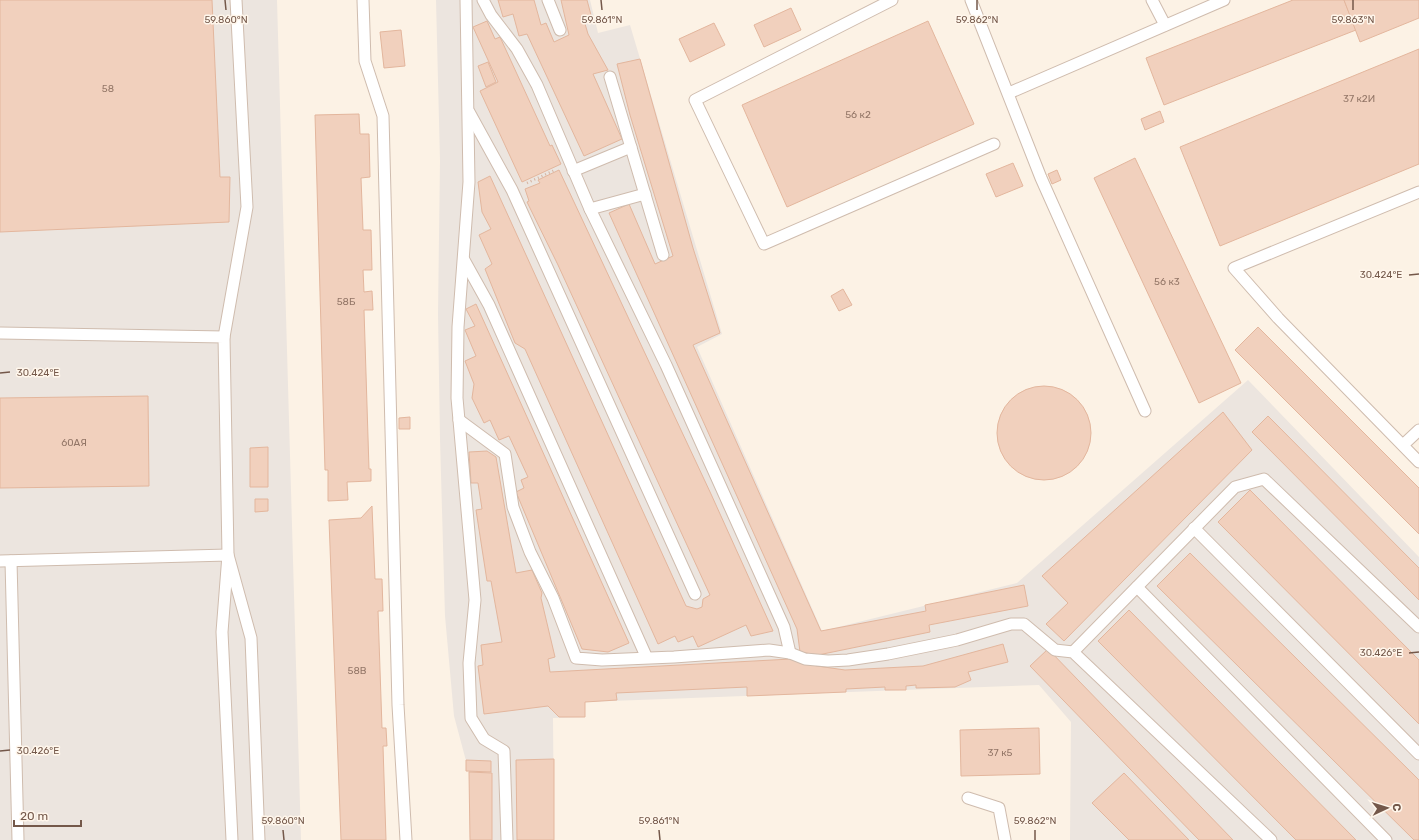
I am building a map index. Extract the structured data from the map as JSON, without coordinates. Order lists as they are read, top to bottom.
{
  "house_numbers": [
    "58",
    "37 к2И",
    "56 к2",
    "56 к3",
    "58Б",
    "60АЯ",
    "58В",
    "37 к5"
  ],
  "scale_bar": "20 m",
  "north": "right",
  "coordinates": [
    "59.860°N",
    "59.861°N",
    "59.862°N",
    "59.863°N",
    "30.424°E",
    "30.426°E"
  ]
}
